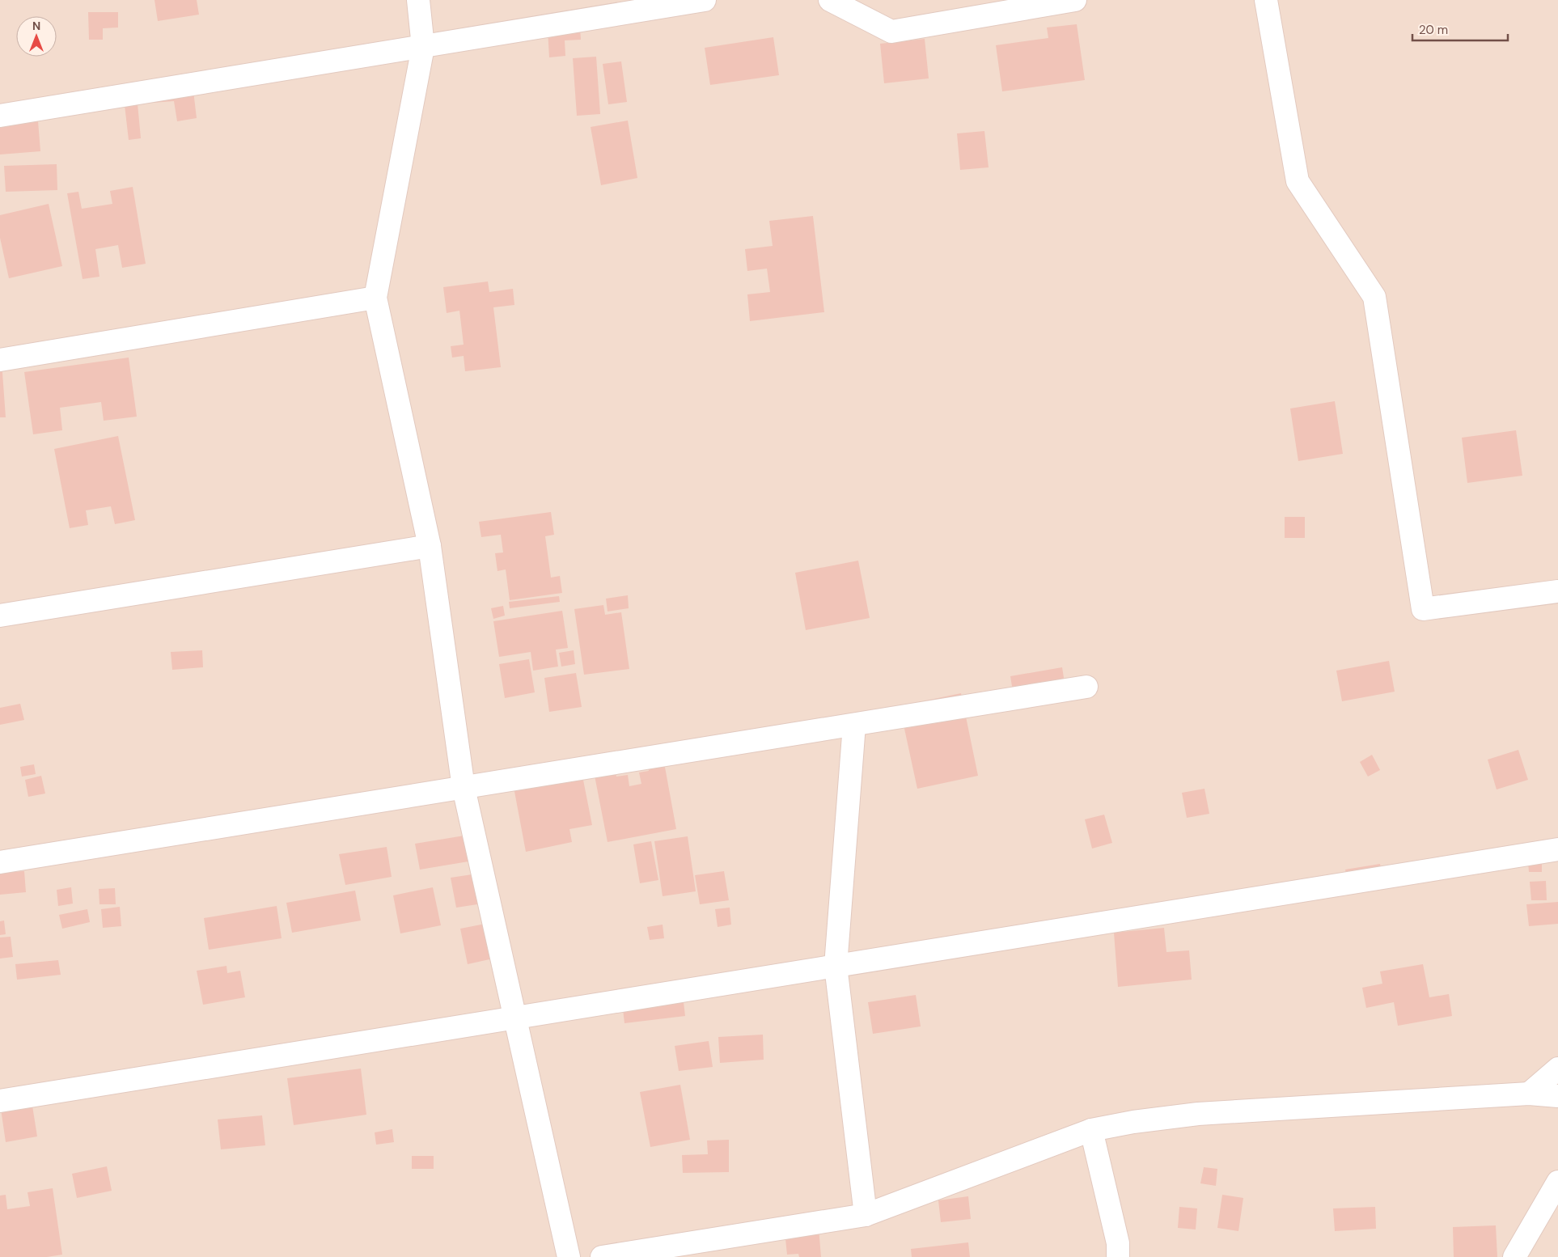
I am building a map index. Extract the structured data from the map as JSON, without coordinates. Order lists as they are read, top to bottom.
{
  "scale_bar": "20 m",
  "north": "top"
}
